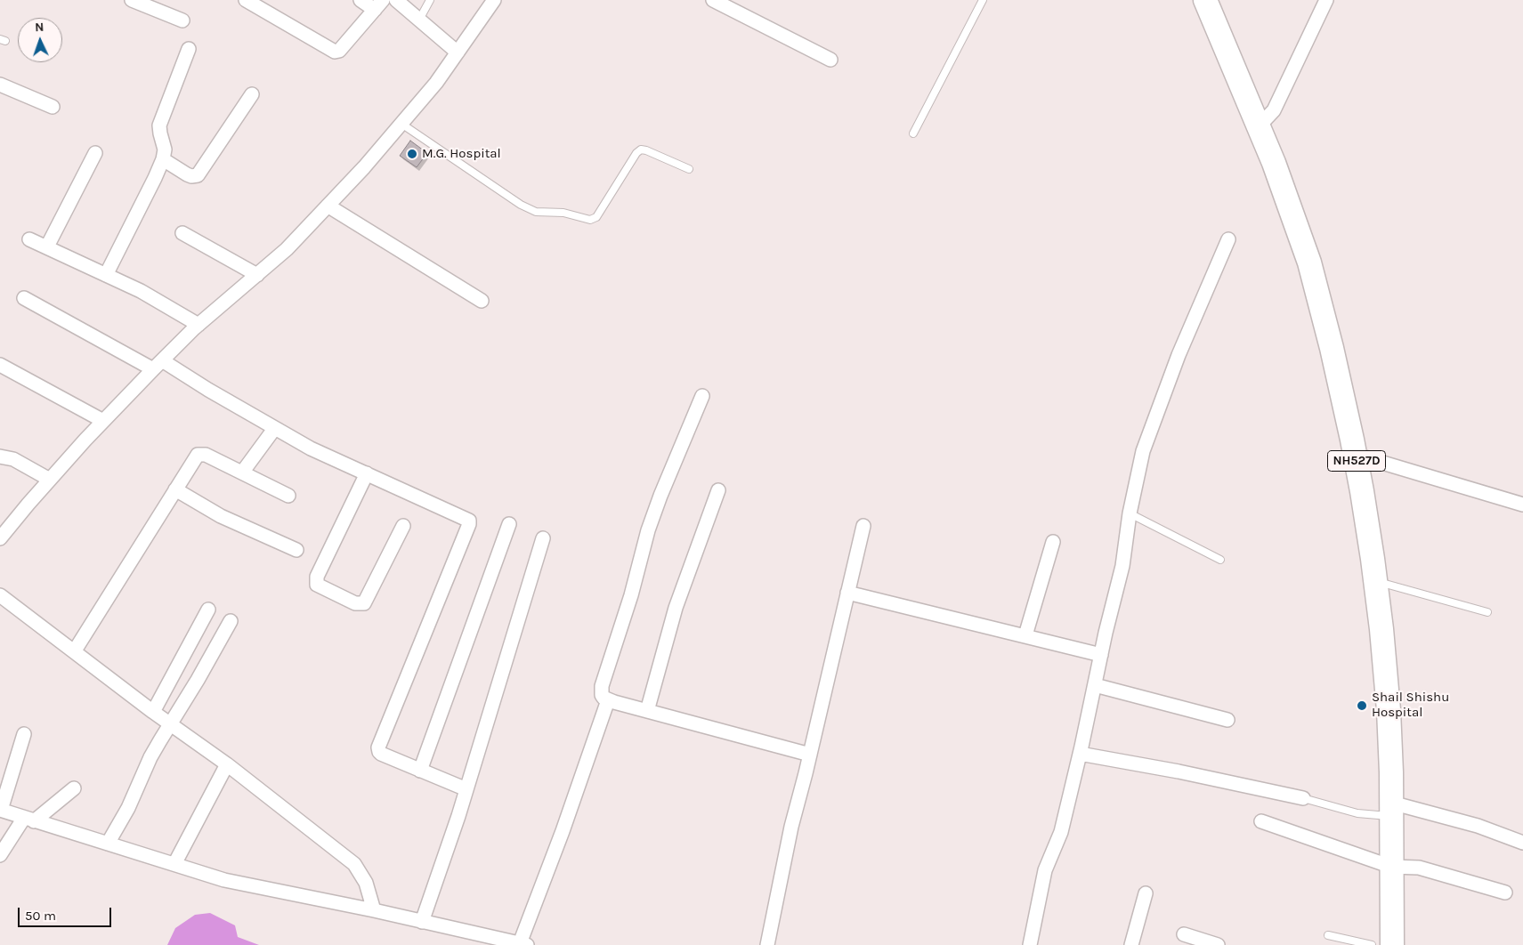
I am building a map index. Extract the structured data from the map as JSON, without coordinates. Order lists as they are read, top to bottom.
{
  "streets": {
    "highway": ["NH527D"]
  },
  "places": ["M.G. Hospital", "Shail Shishu Hospital"],
  "scale_bar": "50 m",
  "north": "top"
}
